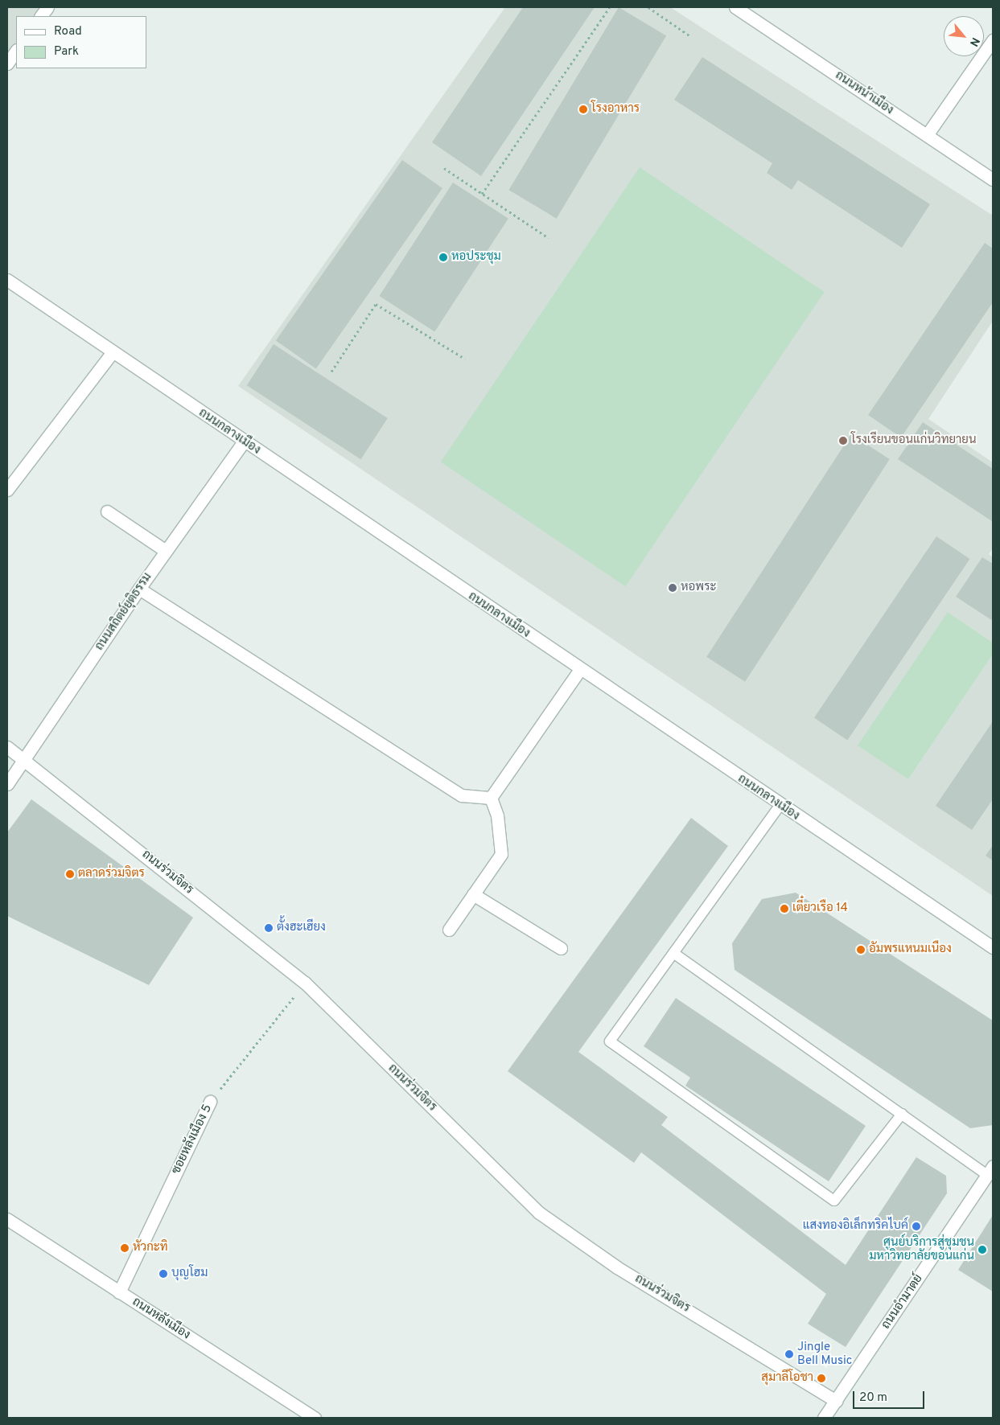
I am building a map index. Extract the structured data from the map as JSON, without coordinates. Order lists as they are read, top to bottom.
{
  "streets": {
    "street": [
      "ถนนหน้าเมือง",
      "ถนนกลางเมือง",
      "ถนนสถิตย์ยุติธรรม",
      "ถนนร่วมจิตร",
      "ซอยหลังเมือง 5",
      "ถนนอำมาตย์",
      "ถนนหลังเมือง"
    ]
  },
  "crossings": [
    ["ถนนกลางเมือง", "ถนนสถิตย์ยุติธรรม"],
    ["ถนนสถิตย์ยุติธรรม", "ถนนร่วมจิตร"],
    ["ถนนร่วมจิตร", "ซอยหลังเมือง 5"],
    ["ถนนร่วมจิตร", "ถนนอำมาตย์"],
    ["ซอยหลังเมือง 5", "ถนนหลังเมือง"]
  ],
  "places": [
    "โรงอาหาร",
    "หอประชุม",
    "โรงเรียนขอนแก่นวิทยายน",
    "หอพระ",
    "ตลาดร่วมจิตร",
    "เตี๋ยวเรือ 14",
    "ตั้งฮะเฮียง",
    "อัมพรแหนมเนือง",
    "แสงทองอิเล็กทริคไบค์",
    "หัวกะทิ",
    "ศูนย์บริการสู่ชุมชน มหาวิทยาลัยขอนแก่น",
    "บุญโฮม",
    "Jingle Bell Music",
    "สุมาลีโอชา"
  ],
  "legend": ["Road", "Park"],
  "scale_bar": "20 m",
  "north": "bottom right"
}
